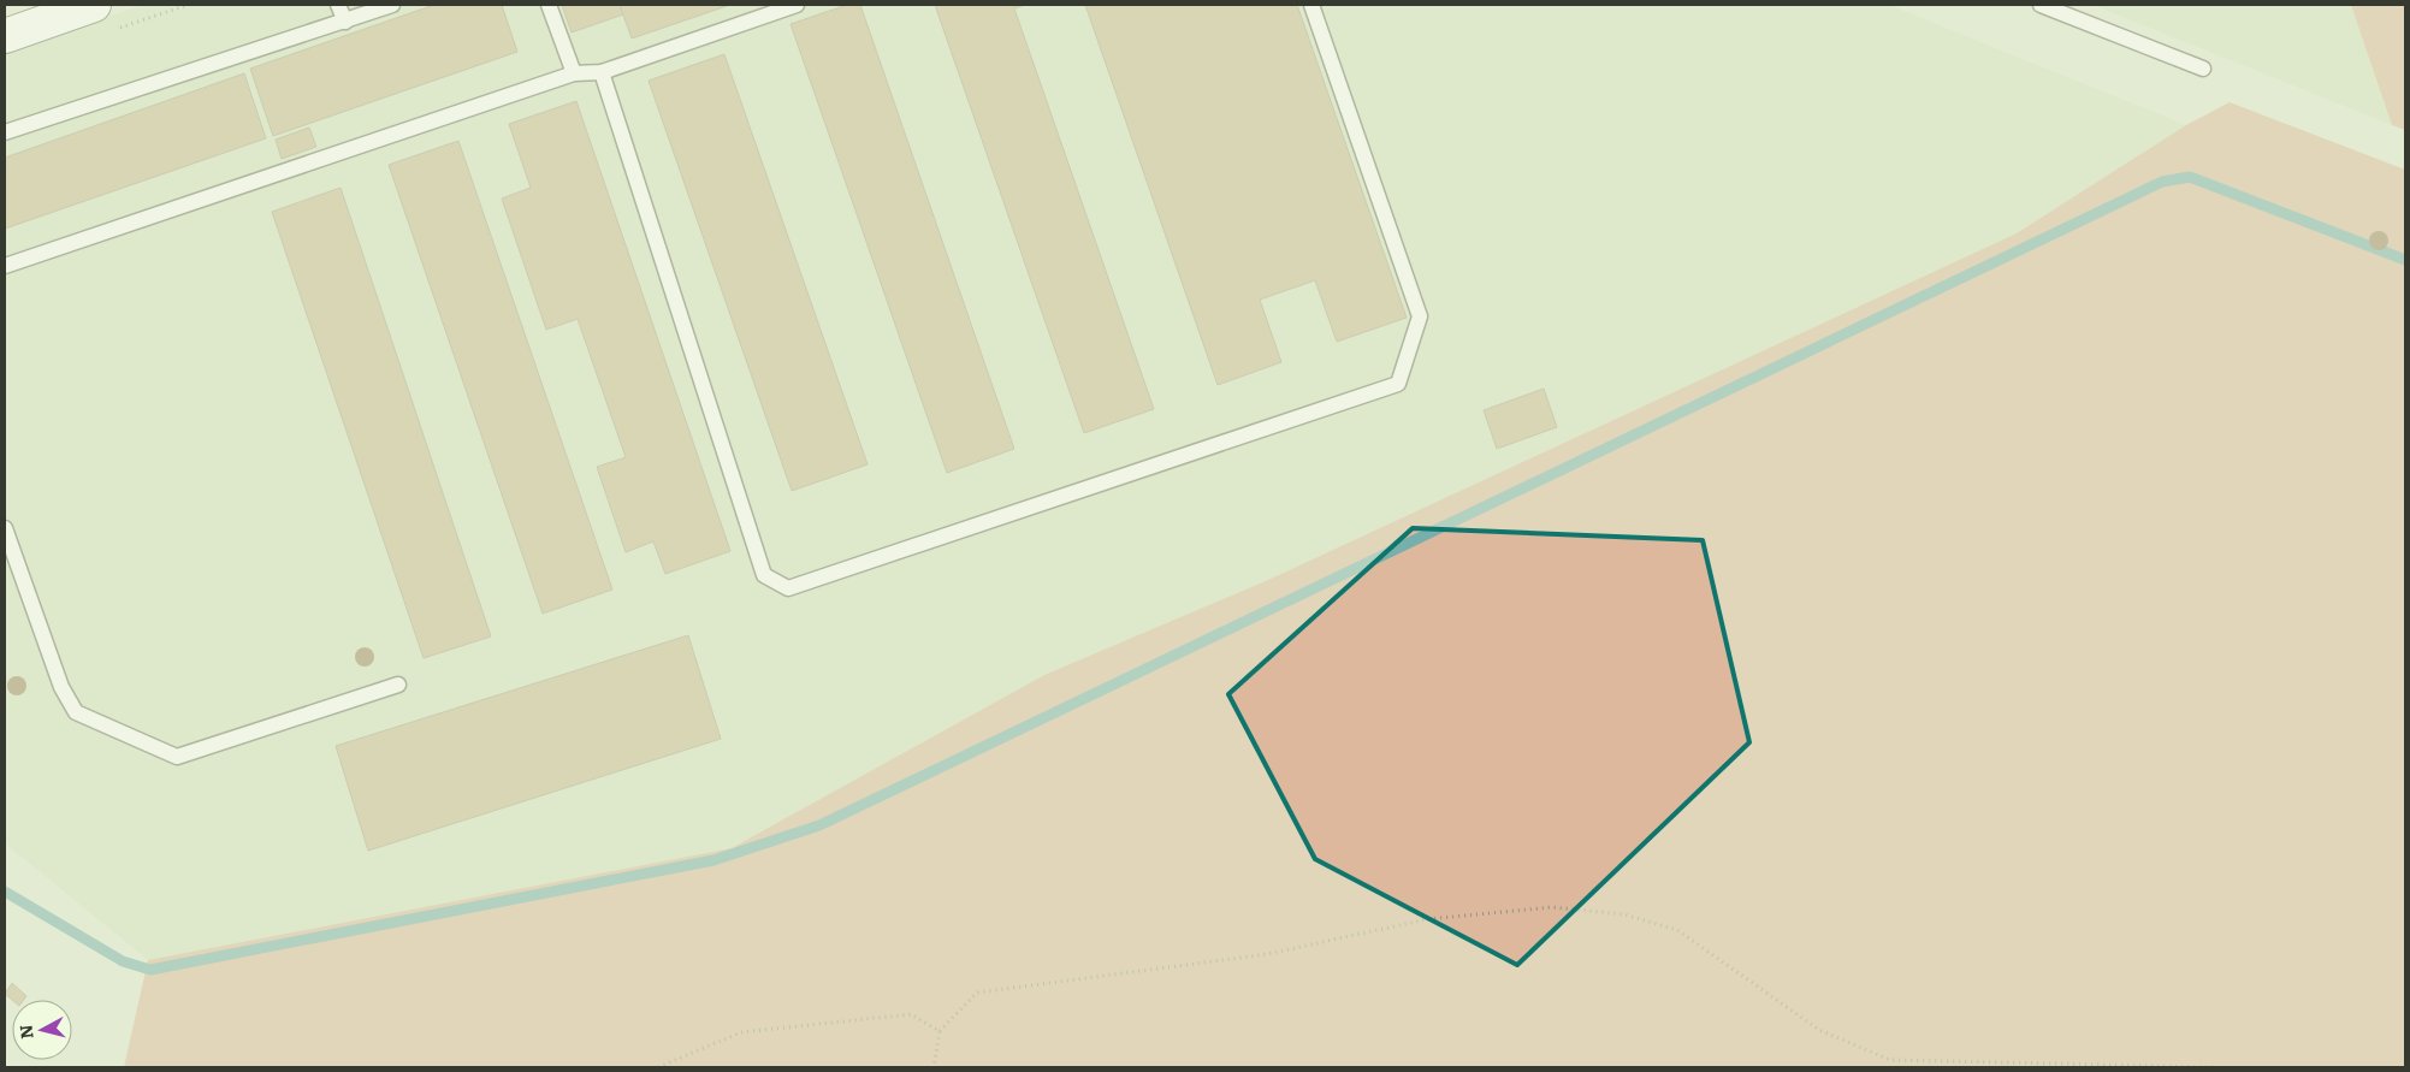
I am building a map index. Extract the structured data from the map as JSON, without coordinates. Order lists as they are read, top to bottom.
{
  "north": "left"
}
